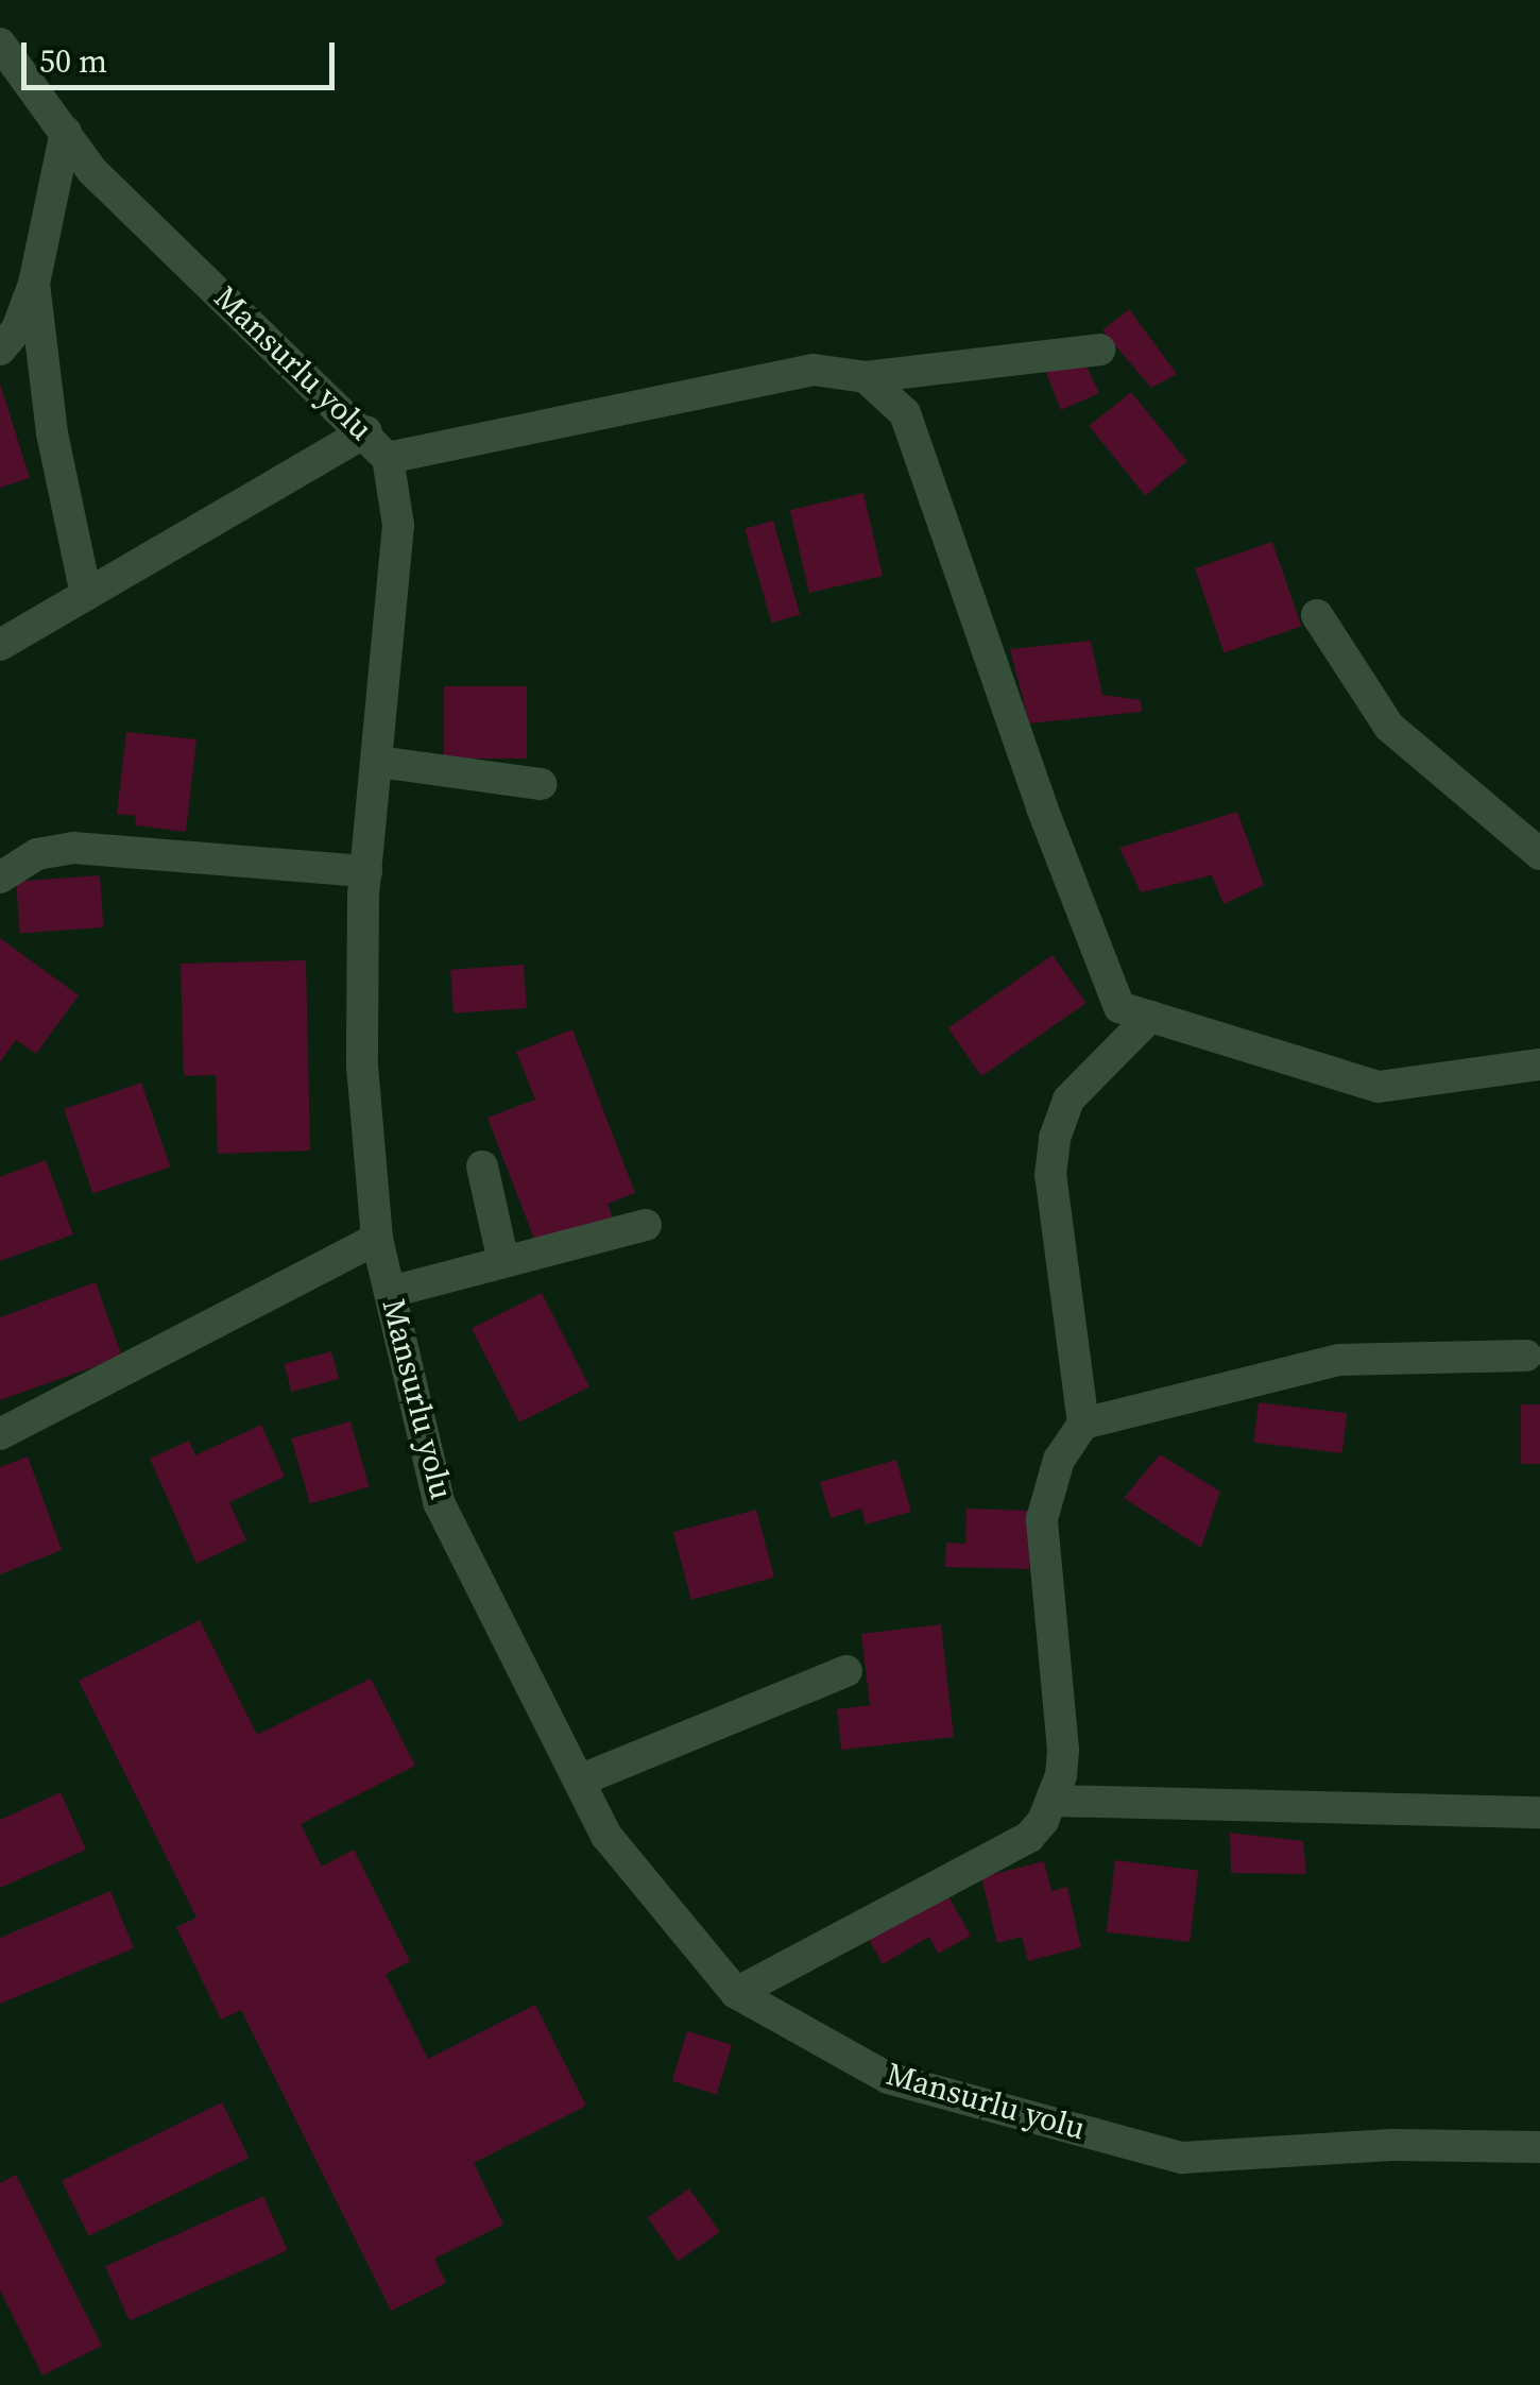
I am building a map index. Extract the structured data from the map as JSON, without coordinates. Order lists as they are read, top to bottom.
{
  "streets": {
    "street": ["Mansurlu yolu"]
  },
  "scale_bar": "50 m"
}
